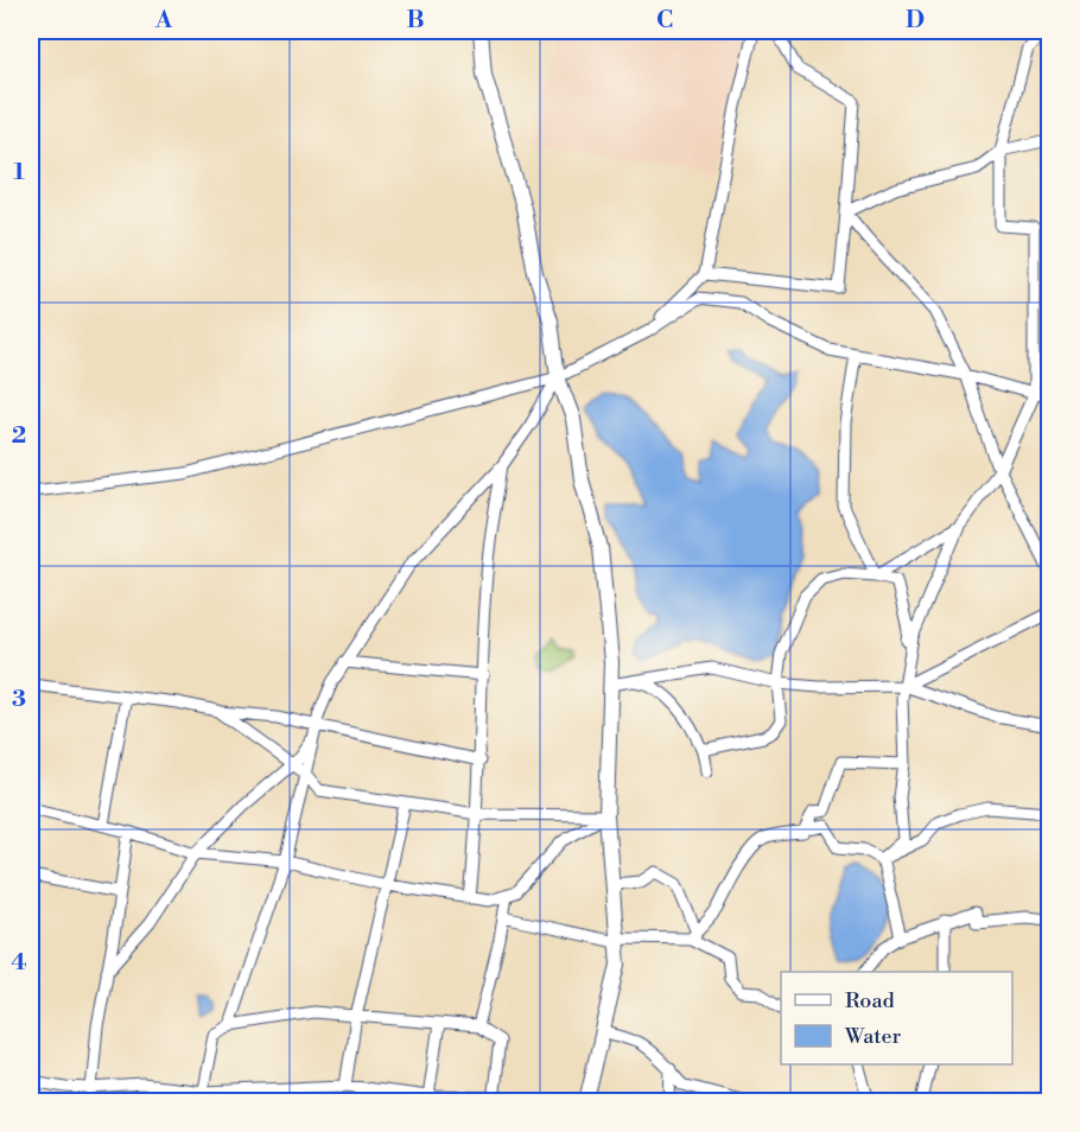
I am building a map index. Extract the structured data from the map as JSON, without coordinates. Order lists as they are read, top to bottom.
{
  "legend": ["Road", "Water"],
  "grid": {
    "columns": [
      "A",
      "B",
      "C",
      "D"
    ],
    "rows": [
      "1",
      "2",
      "3",
      "4"
    ]
  }
}
